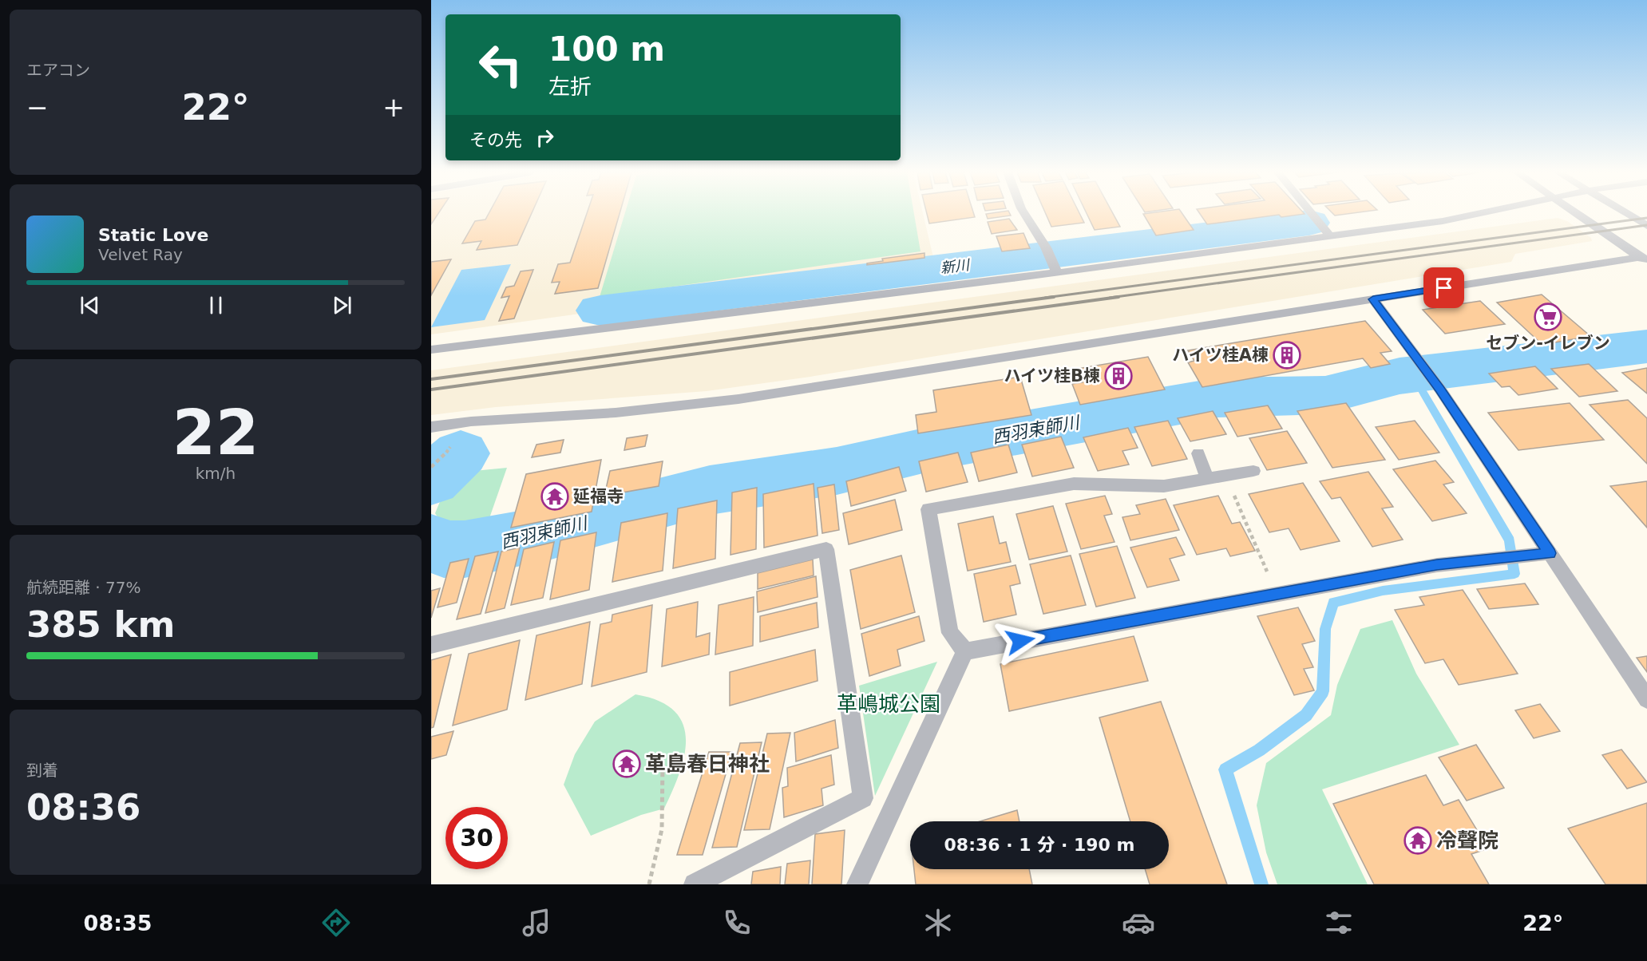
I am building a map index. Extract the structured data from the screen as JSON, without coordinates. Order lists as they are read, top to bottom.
{
  "water": ["新川", "西羽束師川"],
  "parks": ["革嶋城公園"],
  "places": {
    "supermarket": ["セブン-イレブン"],
    "building": ["ハイツ桂A棟", "ハイツ桂B棟"],
    "temple": ["延福寺", "革島春日神社", "冷聲院"]
  },
  "page": {
    "tile": [
      "エアコン",
      ["22", "km/h"],
      ["航続距離 · 77%", "385 km"],
      ["到着", "08:36"]
    ],
    "turn": ["100 m", "左折"],
    "heat": ["−", "22°", "+"],
    "then": "その先",
    "song": ["Static Love", "Velvet Ray"],
    "limit": "30",
    "trip": "08:36 · 1 分 · 190 m",
    "tabs": ["08:35", "22°"]
  }
}
